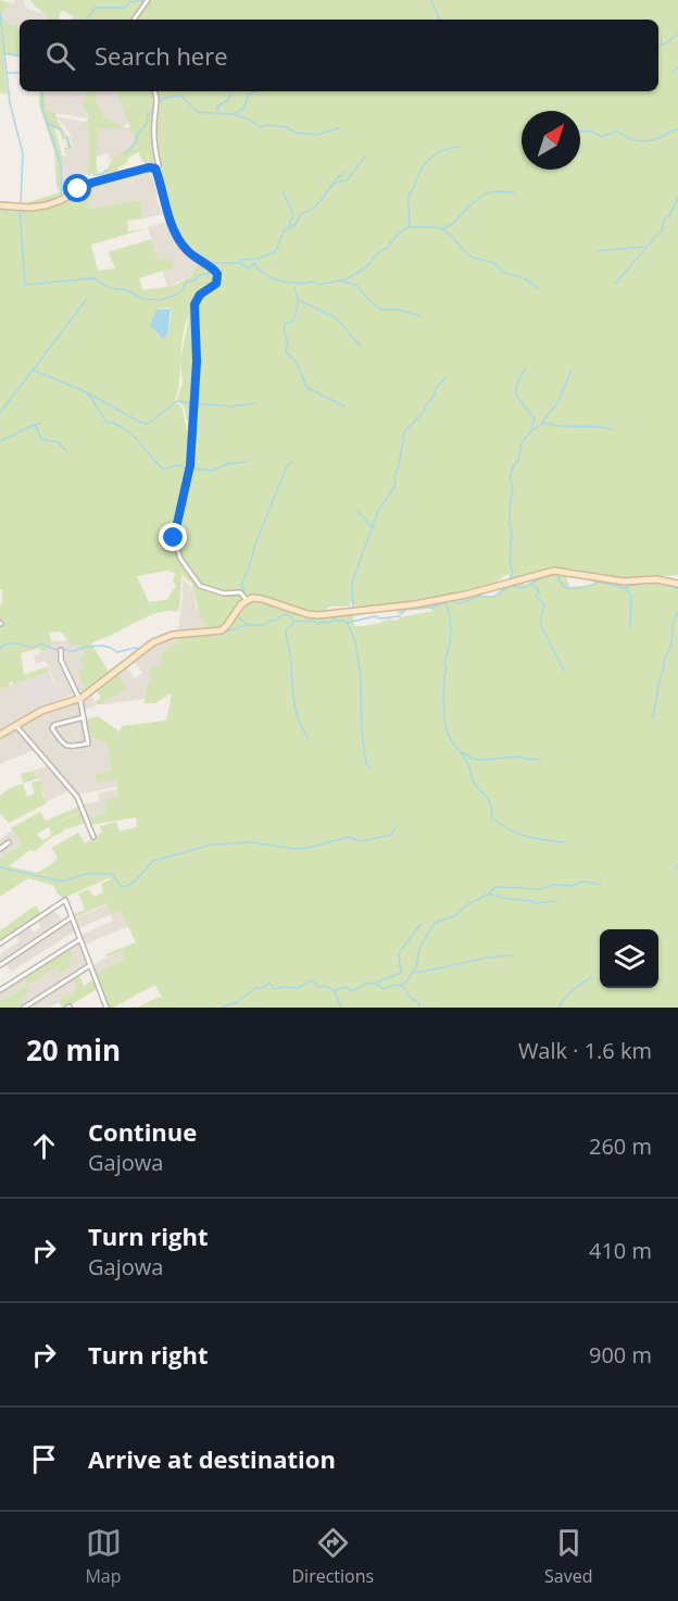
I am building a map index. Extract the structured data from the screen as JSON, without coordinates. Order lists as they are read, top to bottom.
{
  "north": "top right",
  "page": {
    "search": "Search here",
    "heading": ["20 min", "Walk · 1.6 km"],
    "list": [
      ["Continue", "Gajowa", "260 m"],
      ["Turn right", "Gajowa", "410 m"],
      ["Turn right", "900 m"],
      "Arrive at destination"
    ],
    "nav": ["Map", "Directions", "Saved"]
  }
}
